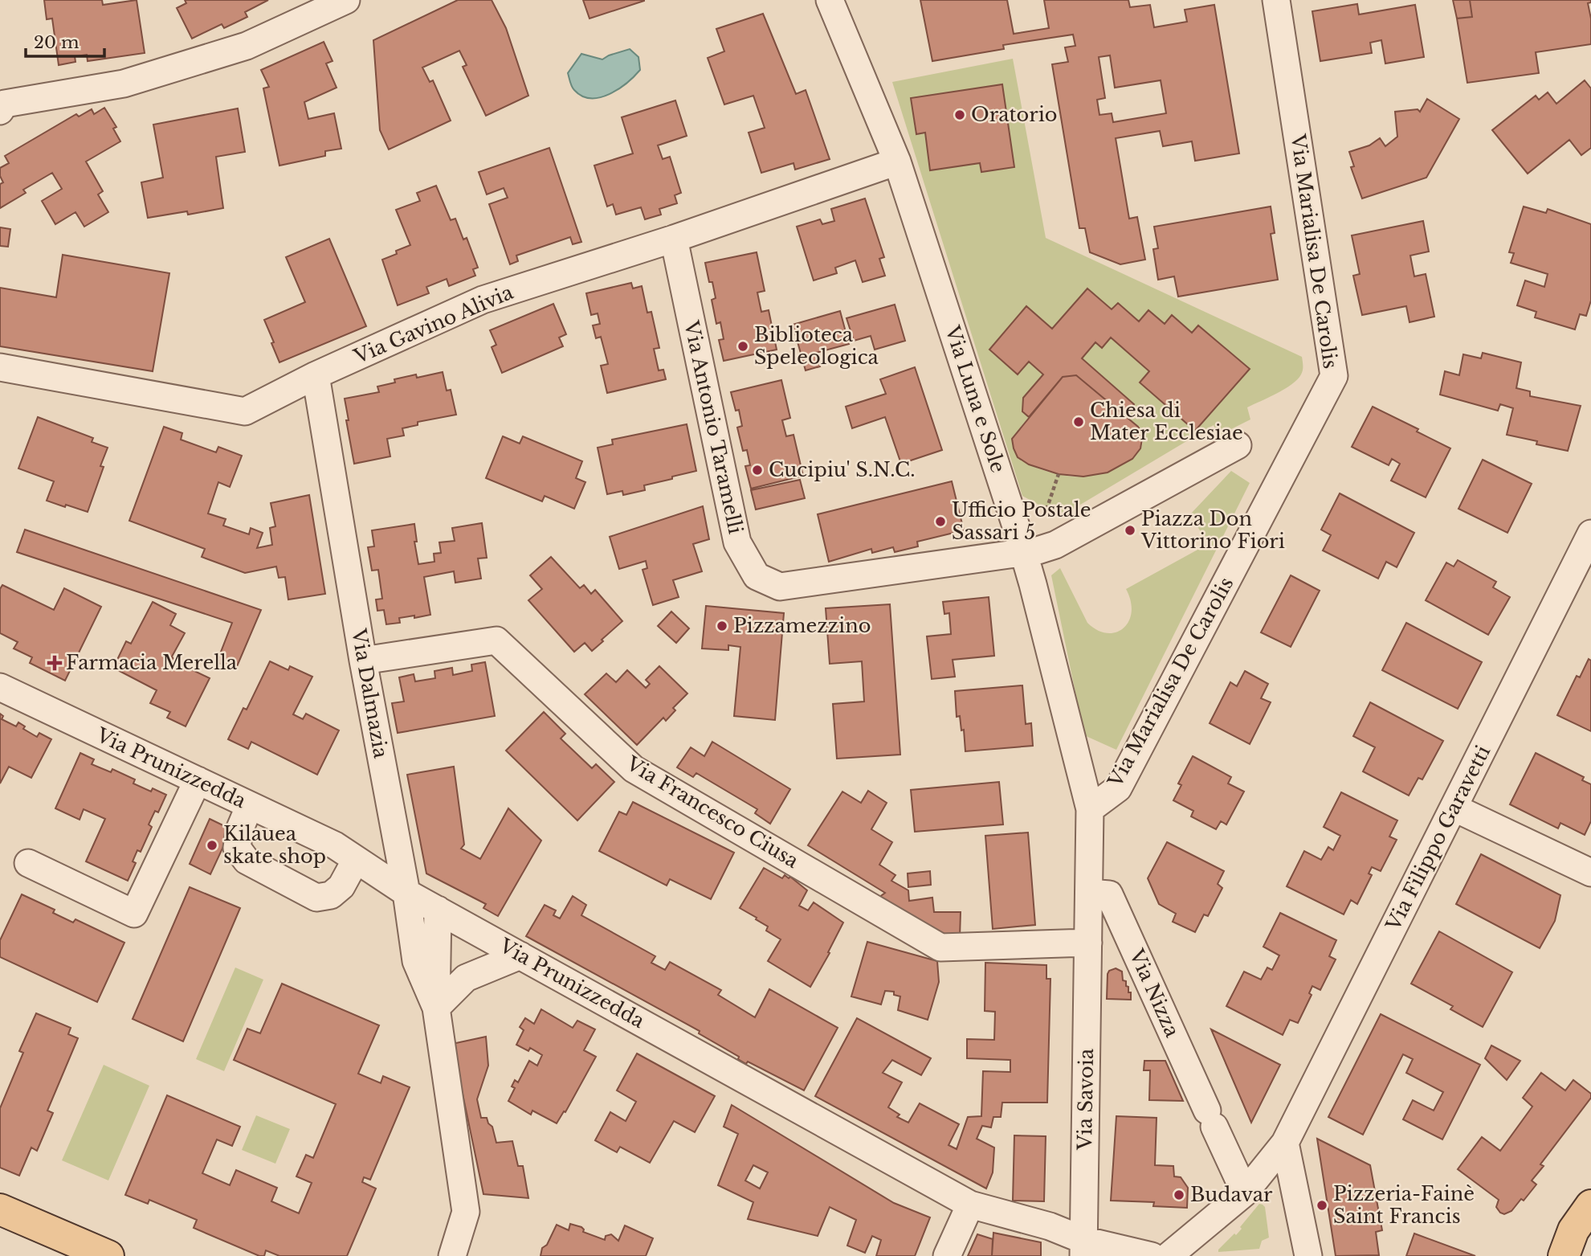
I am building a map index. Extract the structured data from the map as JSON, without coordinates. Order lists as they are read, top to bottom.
{
  "streets": {
    "street": [
      "Via Marialisa De Carolis",
      "Via Gavino Alivia",
      "Via Luna e Sole",
      "Via Antonio Taramelli",
      "Via Dalmazia",
      "Via Prunizzedda",
      "Via Francesco Ciusa",
      "Via Filippo Garavetti",
      "Via Nizza",
      "Via Savoia"
    ]
  },
  "crossings": [
    ["Via Marialisa De Carolis", "Via Luna e Sole"],
    ["Via Gavino Alivia", "Via Luna e Sole"],
    ["Via Gavino Alivia", "Via Antonio Taramelli"],
    ["Via Gavino Alivia", "Via Dalmazia"],
    ["Via Luna e Sole", "Via Antonio Taramelli"],
    ["Via Luna e Sole", "Via Francesco Ciusa"],
    ["Via Luna e Sole", "Via Nizza"],
    ["Via Luna e Sole", "Via Savoia"],
    ["Via Dalmazia", "Via Prunizzedda"],
    ["Via Dalmazia", "Via Francesco Ciusa"],
    ["Via Prunizzedda", "Via Savoia"],
    ["Via Francesco Ciusa", "Via Savoia"]
  ],
  "places": {
    "other": [
      "Oratorio",
      "Biblioteca Speleologica",
      "Chiesa di Mater Ecclesiae",
      "Cucipiu' S.N.C.",
      "Ufficio Postale Sassari 5",
      "Piazza Don Vittorino Fiori",
      "Pizzamezzino",
      "Kilauea skate shop",
      "Budavar",
      "Pizzeria-Fainè Saint Francis"
    ],
    "health": ["Farmacia Merella"]
  },
  "scale_bar": "20 m"
}
